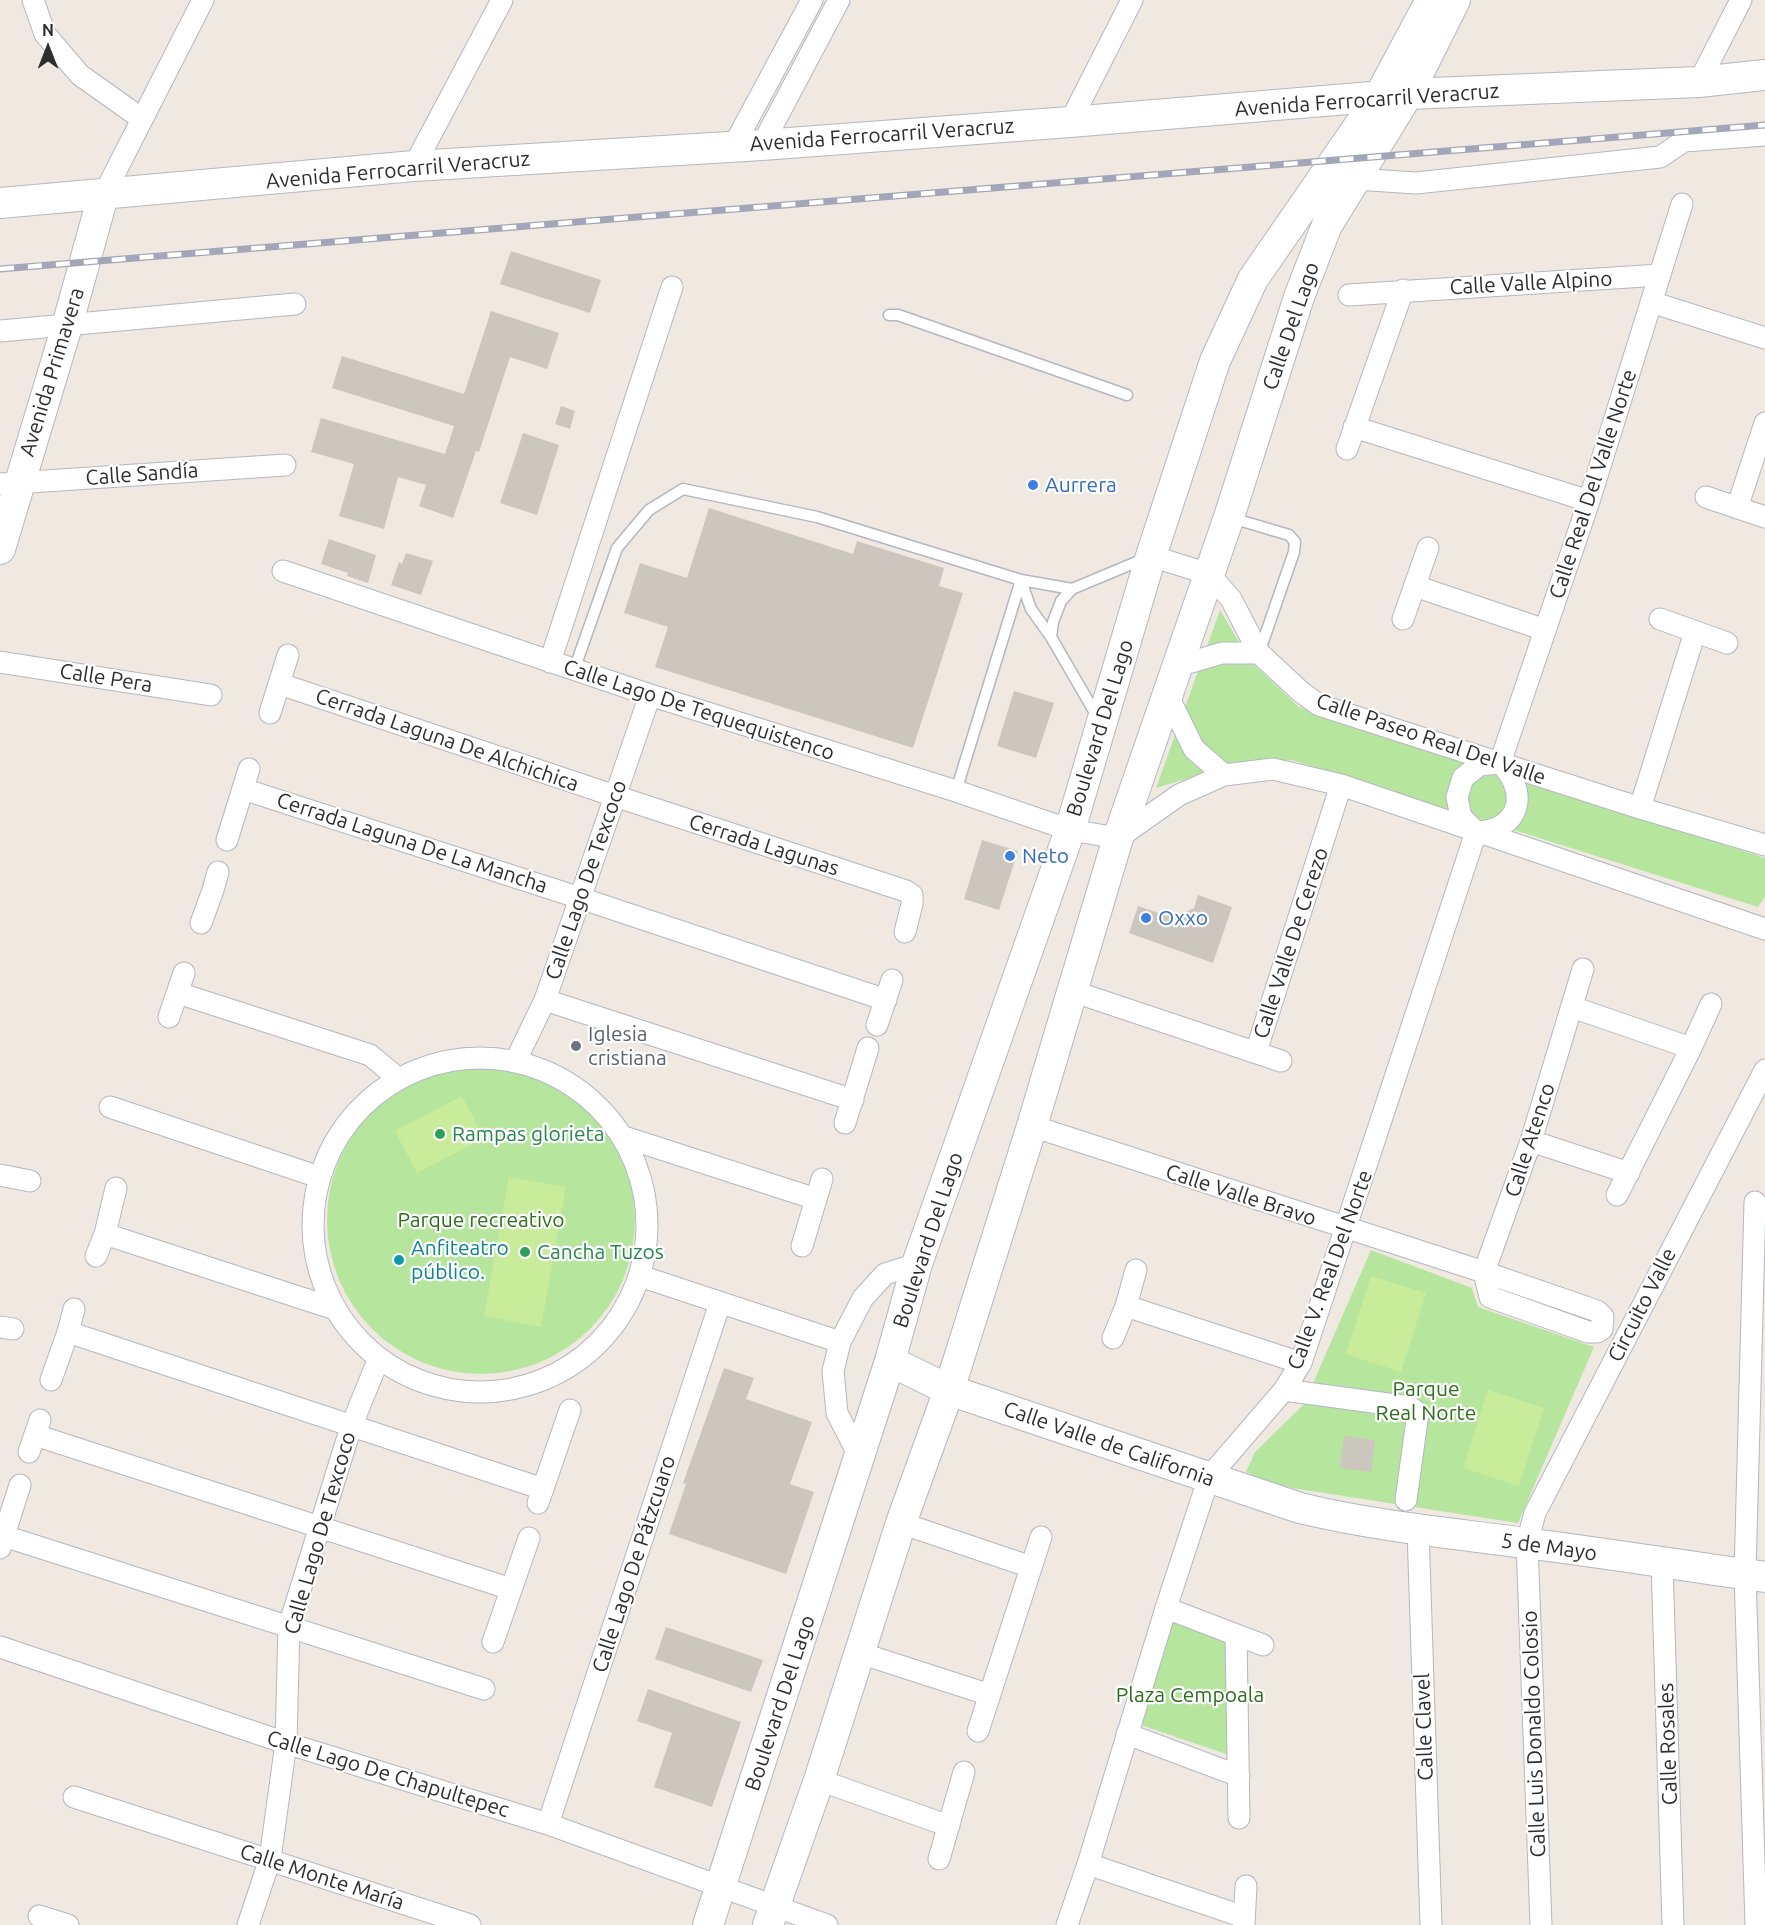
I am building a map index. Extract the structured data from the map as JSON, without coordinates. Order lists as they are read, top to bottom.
{
  "streets": {
    "street": [
      "Avenida Ferrocarril Veracruz",
      "Calle Valle Alpino",
      "Calle Del Lago",
      "Avenida Primavera",
      "Calle Sandía",
      "Calle Real Del Valle Norte",
      "Calle Pera",
      "Calle Lago De Tequequistenco",
      "Boulevard Del Lago",
      "Calle Paseo Real Del Valle",
      "Cerrada Laguna De Alchichica",
      "Cerrada Laguna De La Mancha",
      "Cerrada Lagunas",
      "Calle Lago De Texcoco",
      "Calle Valle De Cerezo",
      "Calle Atenco",
      "Calle Valle Bravo",
      "Calle V. Real Del Norte",
      "Circuito Valle",
      "Calle Valle de California",
      "5 de Mayo",
      "Calle Lago De Pátzcuaro",
      "Calle Clavel",
      "Calle Luis Donaldo Colosio",
      "Calle Rosales",
      "Calle Lago De Chapultepec",
      "Calle Monte María"
    ]
  },
  "crossings": [
    ["Avenida Ferrocarril Veracruz", "Calle Del Lago"],
    ["Avenida Ferrocarril Veracruz", "Avenida Primavera"],
    ["Calle Valle Alpino", "Calle Real Del Valle Norte"],
    ["Calle Del Lago", "Boulevard Del Lago"],
    ["Calle Del Lago", "Calle Paseo Real Del Valle"],
    ["Avenida Primavera", "Calle Sandía"],
    ["Calle Real Del Valle Norte", "Calle Paseo Real Del Valle"],
    ["Calle Real Del Valle Norte", "Calle V. Real Del Norte"],
    ["Calle Lago De Tequequistenco", "Boulevard Del Lago"],
    ["Calle Lago De Tequequistenco", "Calle Lago De Texcoco"],
    ["Boulevard Del Lago", "Calle Valle de California"],
    ["Boulevard Del Lago", "Calle Lago De Chapultepec"],
    ["Calle Paseo Real Del Valle", "Calle V. Real Del Norte"],
    ["Cerrada Laguna De Alchichica", "Cerrada Lagunas"],
    ["Cerrada Laguna De Alchichica", "Calle Lago De Texcoco"],
    ["Cerrada Laguna De La Mancha", "Calle Lago De Texcoco"],
    ["Cerrada Lagunas", "Calle Lago De Texcoco"],
    ["Calle Lago De Texcoco", "Calle Lago De Chapultepec"],
    ["Calle Lago De Texcoco", "Calle Monte María"],
    ["Calle Atenco", "Calle Valle Bravo"],
    ["Calle Valle Bravo", "Calle V. Real Del Norte"],
    ["Calle V. Real Del Norte", "Calle Valle de California"],
    ["Circuito Valle", "5 de Mayo"],
    ["Circuito Valle", "Calle Luis Donaldo Colosio"],
    ["Calle Valle de California", "5 de Mayo"],
    ["5 de Mayo", "Calle Clavel"],
    ["5 de Mayo", "Calle Luis Donaldo Colosio"],
    ["5 de Mayo", "Calle Rosales"],
    ["Calle Lago De Pátzcuaro", "Calle Lago De Chapultepec"]
  ],
  "parks": ["Parque recreativo", "Parque Real Norte", "Plaza Cempoala"],
  "places": [
    "Aurrera",
    "Neto",
    "Oxxo",
    "Iglesia cristiana",
    "Rampas glorieta",
    "Cancha Tuzos",
    "Anfiteatro público."
  ],
  "north": "top"
}
